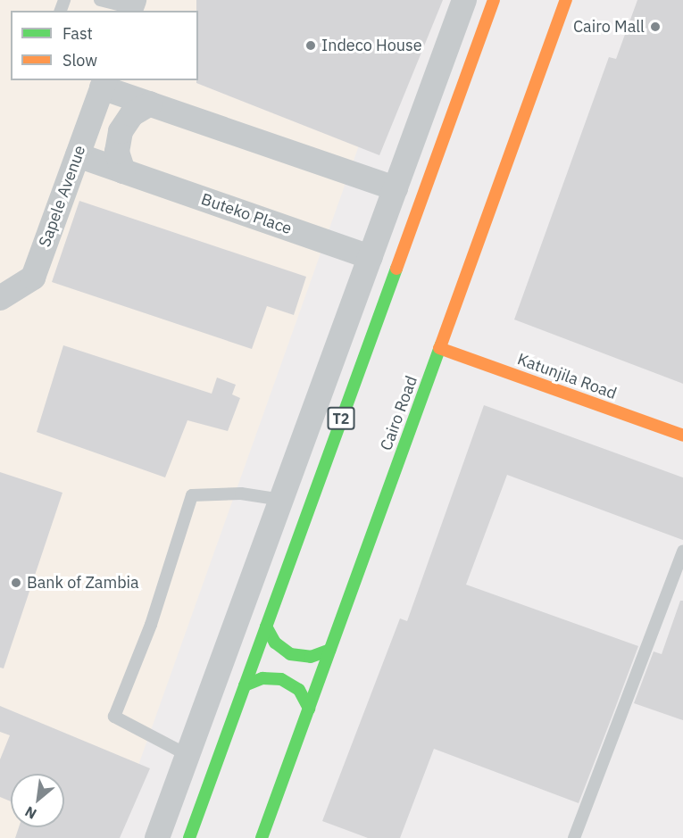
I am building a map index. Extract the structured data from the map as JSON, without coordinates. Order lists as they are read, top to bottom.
{
  "streets": {
    "main road": ["Katunjila Road", "Cairo Road", "T2"],
    "street": ["Sapele Avenue", "Buteko Place"]
  },
  "crossings": [
    ["Sapele Avenue", "Buteko Place"],
    ["Katunjila Road", "Cairo Road"]
  ],
  "places": ["Cairo Mall", "Indeco House", "Bank of Zambia"],
  "legend": ["Fast", "Slow"],
  "north": "bottom left"
}
